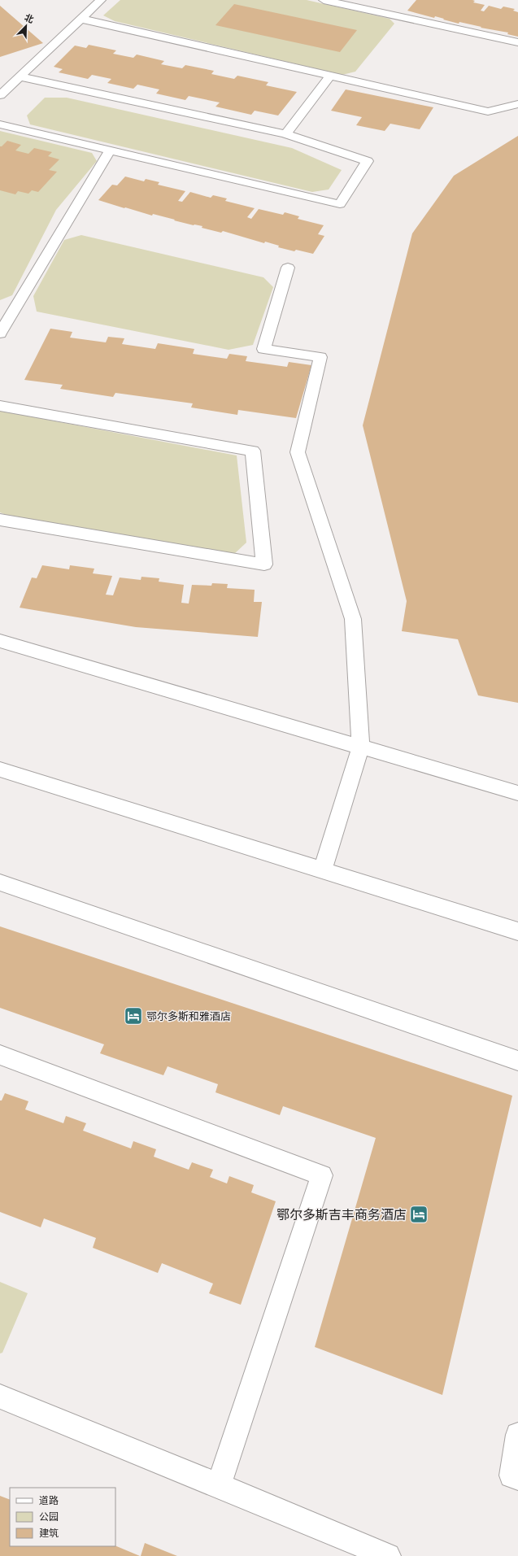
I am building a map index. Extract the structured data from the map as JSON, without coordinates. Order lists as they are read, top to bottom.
{
  "places": {
    "hotel": ["鄂尔多斯和雅酒店", "鄂尔多斯吉丰商务酒店"]
  },
  "legend": ["道路", "公园", "建筑"],
  "north": "top right"
}
